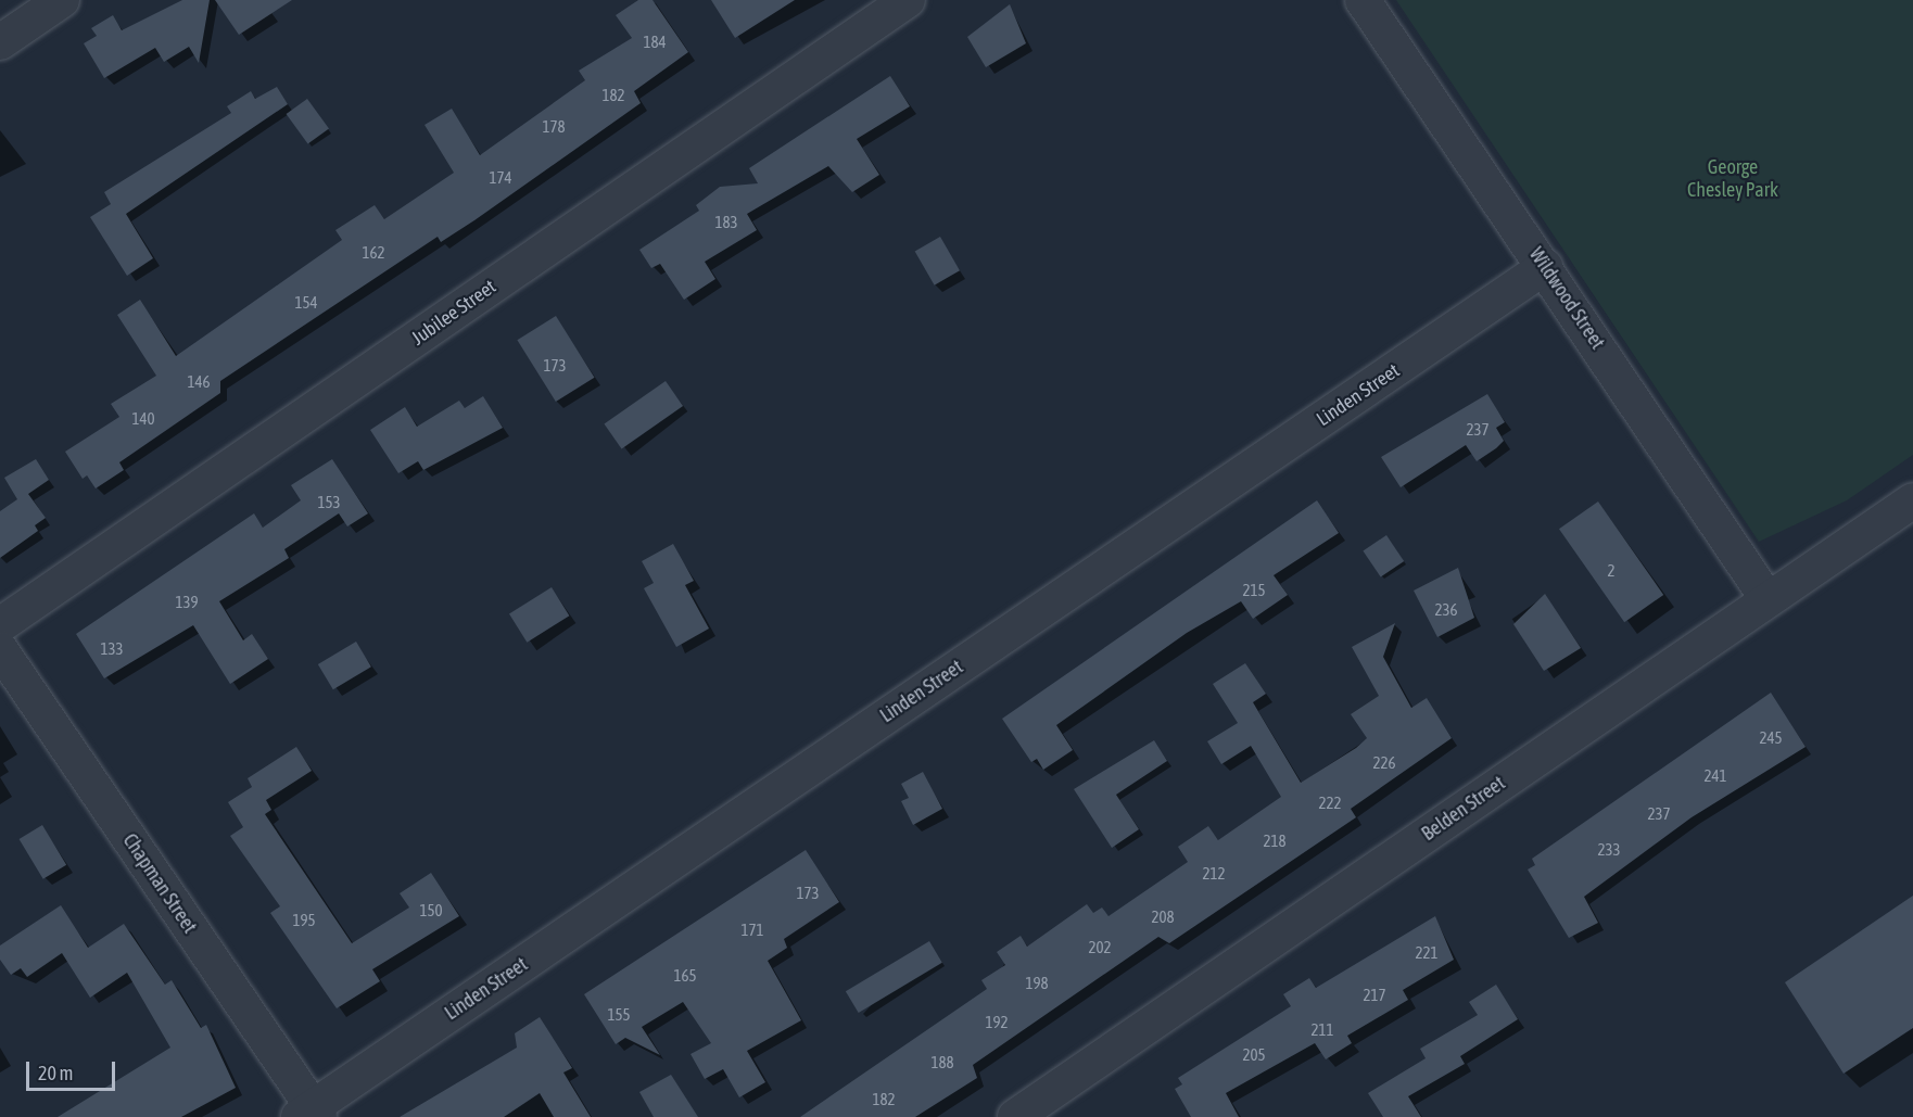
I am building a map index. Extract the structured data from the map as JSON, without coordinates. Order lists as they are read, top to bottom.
{
  "streets": {
    "street": [
      "Wildwood Street",
      "Jubilee Street",
      "Linden Street",
      "Belden Street",
      "Chapman Street"
    ]
  },
  "crossings": [
    ["Wildwood Street", "Linden Street"],
    ["Wildwood Street", "Belden Street"],
    ["Linden Street", "Chapman Street"]
  ],
  "parks": ["George Chesley Park"],
  "house_numbers": [
    "184",
    "182",
    "178",
    "174",
    "183",
    "162",
    "154",
    "173",
    "146",
    "140",
    "237",
    "153",
    "2",
    "215",
    "139",
    "236",
    "133",
    "245",
    "226",
    "241",
    "222",
    "237",
    "218",
    "233",
    "212",
    "173",
    "150",
    "208",
    "195",
    "171",
    "202",
    "221",
    "165",
    "198",
    "217",
    "155",
    "192",
    "211",
    "205",
    "188",
    "182"
  ],
  "scale_bar": "20 m"
}
